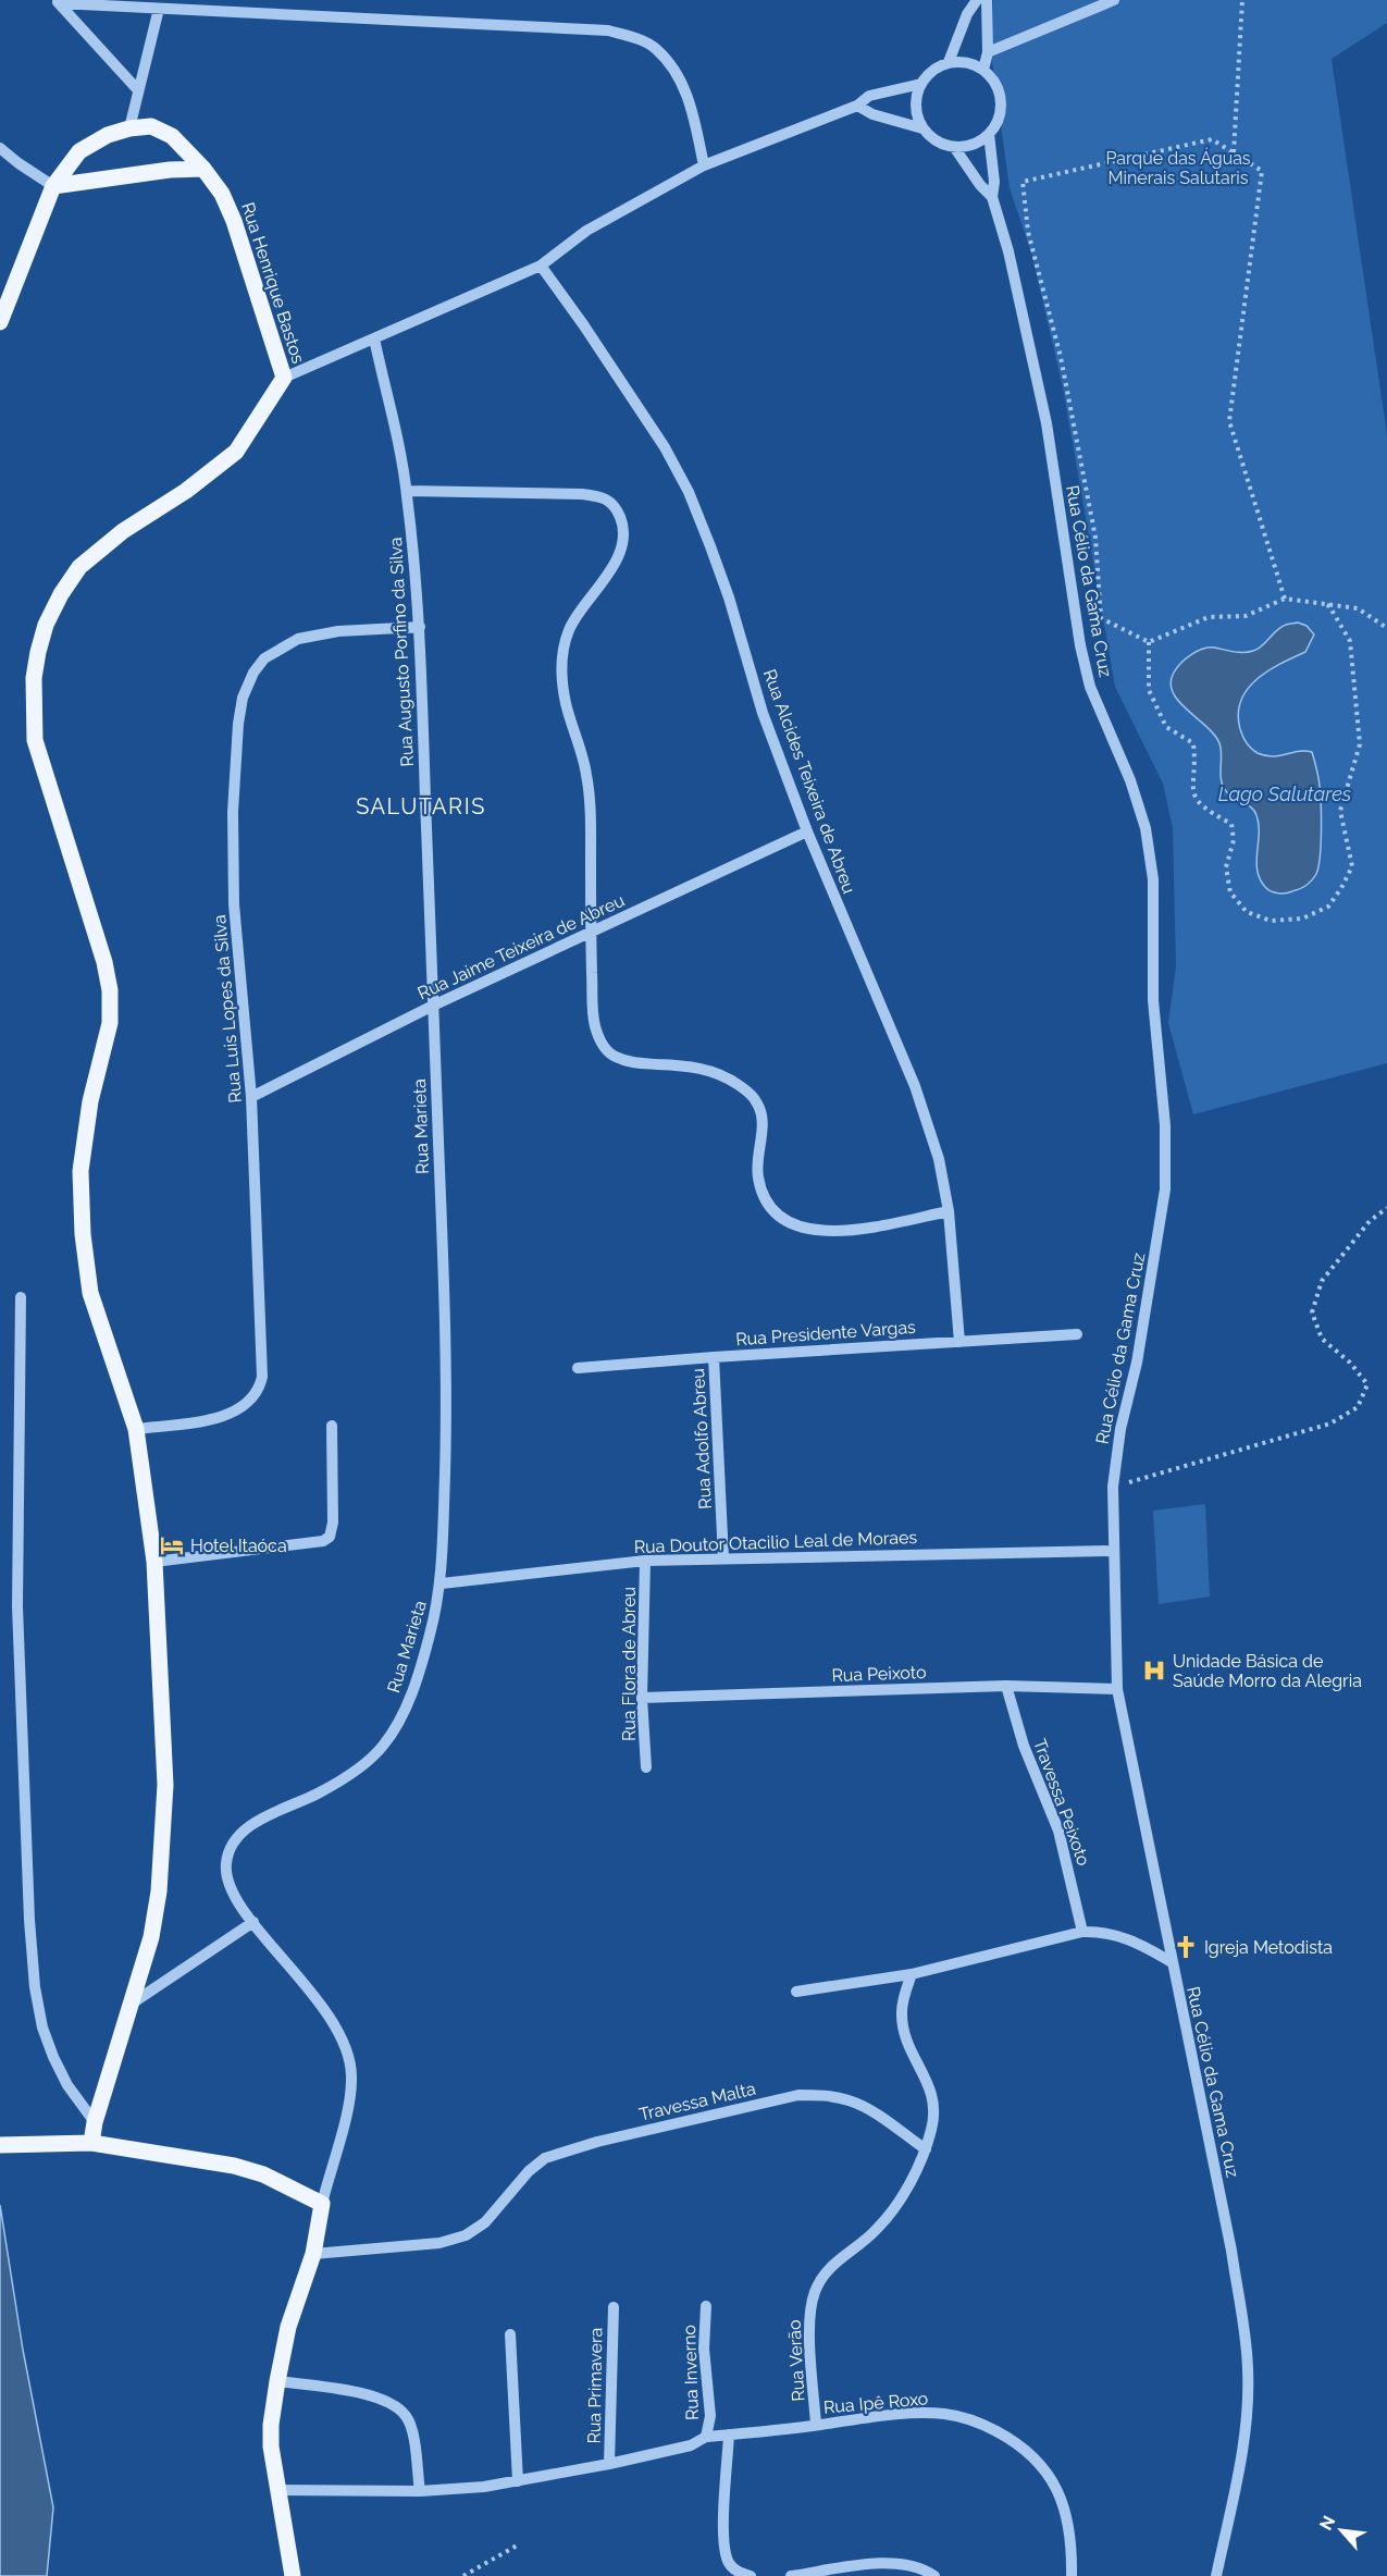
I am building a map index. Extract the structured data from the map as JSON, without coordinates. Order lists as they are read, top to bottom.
{
  "streets": {
    "main road": ["Rua Henrique Bastos"],
    "street": [
      "Rua Célio da Gama Cruz",
      "Rua Augusto Porfino da Silva",
      "Rua Alcides Teixeira de Abreu",
      "Rua Jaime Teixeira de Abreu",
      "Rua Luis Lopes da Silva",
      "Rua Marieta",
      "Rua Presidente Vargas",
      "Rua Adolfo Abreu",
      "Rua Doutor Otacilio Leal de Moraes",
      "Rua Flora de Abreu",
      "Rua Peixoto",
      "Travessa Peixoto",
      "Travessa Malta",
      "Rua Verão",
      "Rua Inverno",
      "Rua Primavera",
      "Rua Ipê Roxo"
    ]
  },
  "crossings": [
    ["Rua Célio da Gama Cruz", "Rua Doutor Otacilio Leal de Moraes"],
    ["Rua Célio da Gama Cruz", "Rua Peixoto"],
    ["Rua Augusto Porfino da Silva", "Rua Jaime Teixeira de Abreu"],
    ["Rua Augusto Porfino da Silva", "Rua Luis Lopes da Silva"],
    ["Rua Augusto Porfino da Silva", "Rua Marieta"],
    ["Rua Alcides Teixeira de Abreu", "Rua Jaime Teixeira de Abreu"],
    ["Rua Alcides Teixeira de Abreu", "Rua Presidente Vargas"],
    ["Rua Jaime Teixeira de Abreu", "Rua Luis Lopes da Silva"],
    ["Rua Jaime Teixeira de Abreu", "Rua Marieta"],
    ["Rua Marieta", "Rua Doutor Otacilio Leal de Moraes"],
    ["Rua Presidente Vargas", "Rua Adolfo Abreu"],
    ["Rua Adolfo Abreu", "Rua Doutor Otacilio Leal de Moraes"],
    ["Rua Doutor Otacilio Leal de Moraes", "Rua Flora de Abreu"],
    ["Rua Flora de Abreu", "Rua Peixoto"],
    ["Rua Peixoto", "Travessa Peixoto"],
    ["Travessa Malta", "Rua Verão"],
    ["Rua Verão", "Rua Ipê Roxo"],
    ["Rua Inverno", "Rua Ipê Roxo"],
    ["Rua Primavera", "Rua Ipê Roxo"]
  ],
  "districts": ["SALUTARIS"],
  "water": ["Lago Salutares"],
  "parks": ["Parque das Águas Minerais Salutaris"],
  "places": {
    "hotel": ["Hotel Itaóca"],
    "hospital": ["Unidade Básica de Saúde Morro da Alegria"],
    "church": ["Igreja Metodista"]
  },
  "north": "top left"
}
